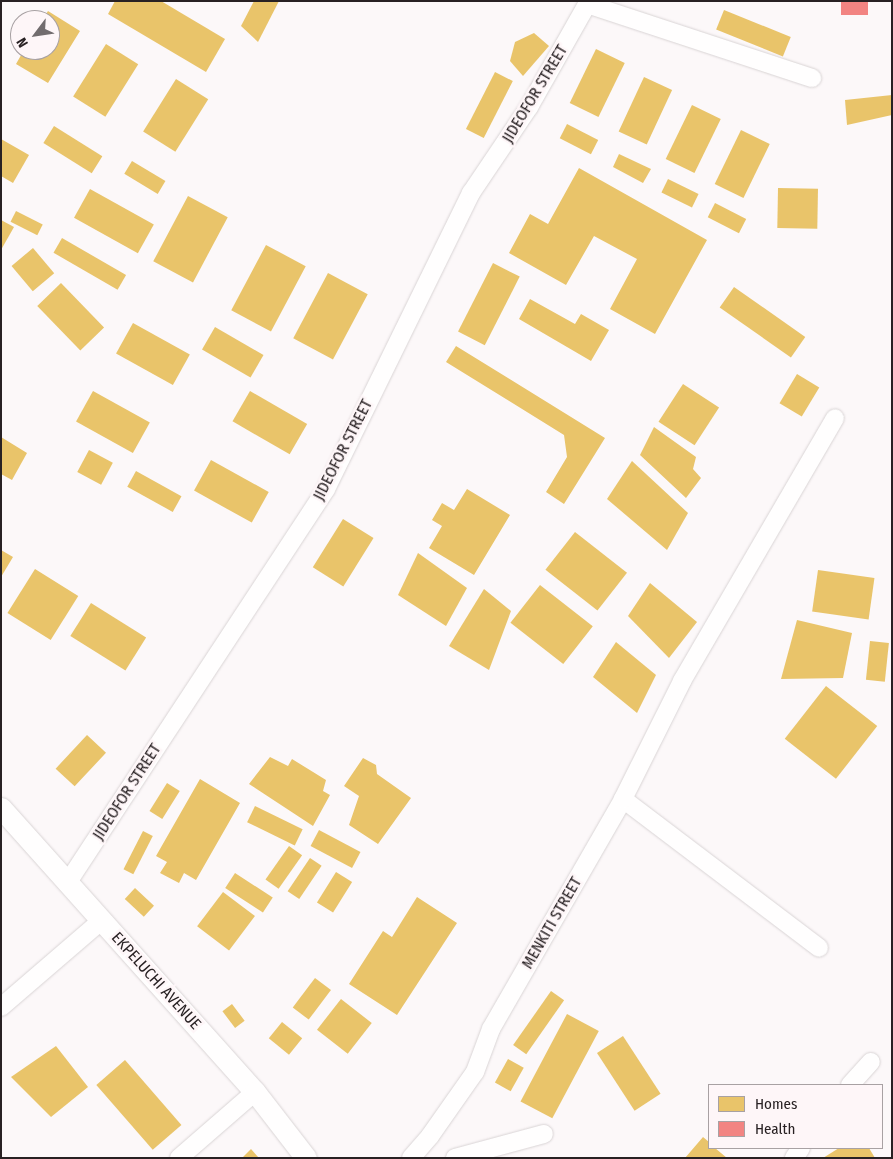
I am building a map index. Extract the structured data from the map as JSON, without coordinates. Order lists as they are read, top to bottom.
{
  "streets": {
    "street": ["JIDEOFOR STREET", "MENKITI STREET", "EKPELUCHI AVENUE"]
  },
  "crossings": [
    ["JIDEOFOR STREET", "EKPELUCHI AVENUE"]
  ],
  "legend": ["Homes", "Health"],
  "north": "bottom left"
}
